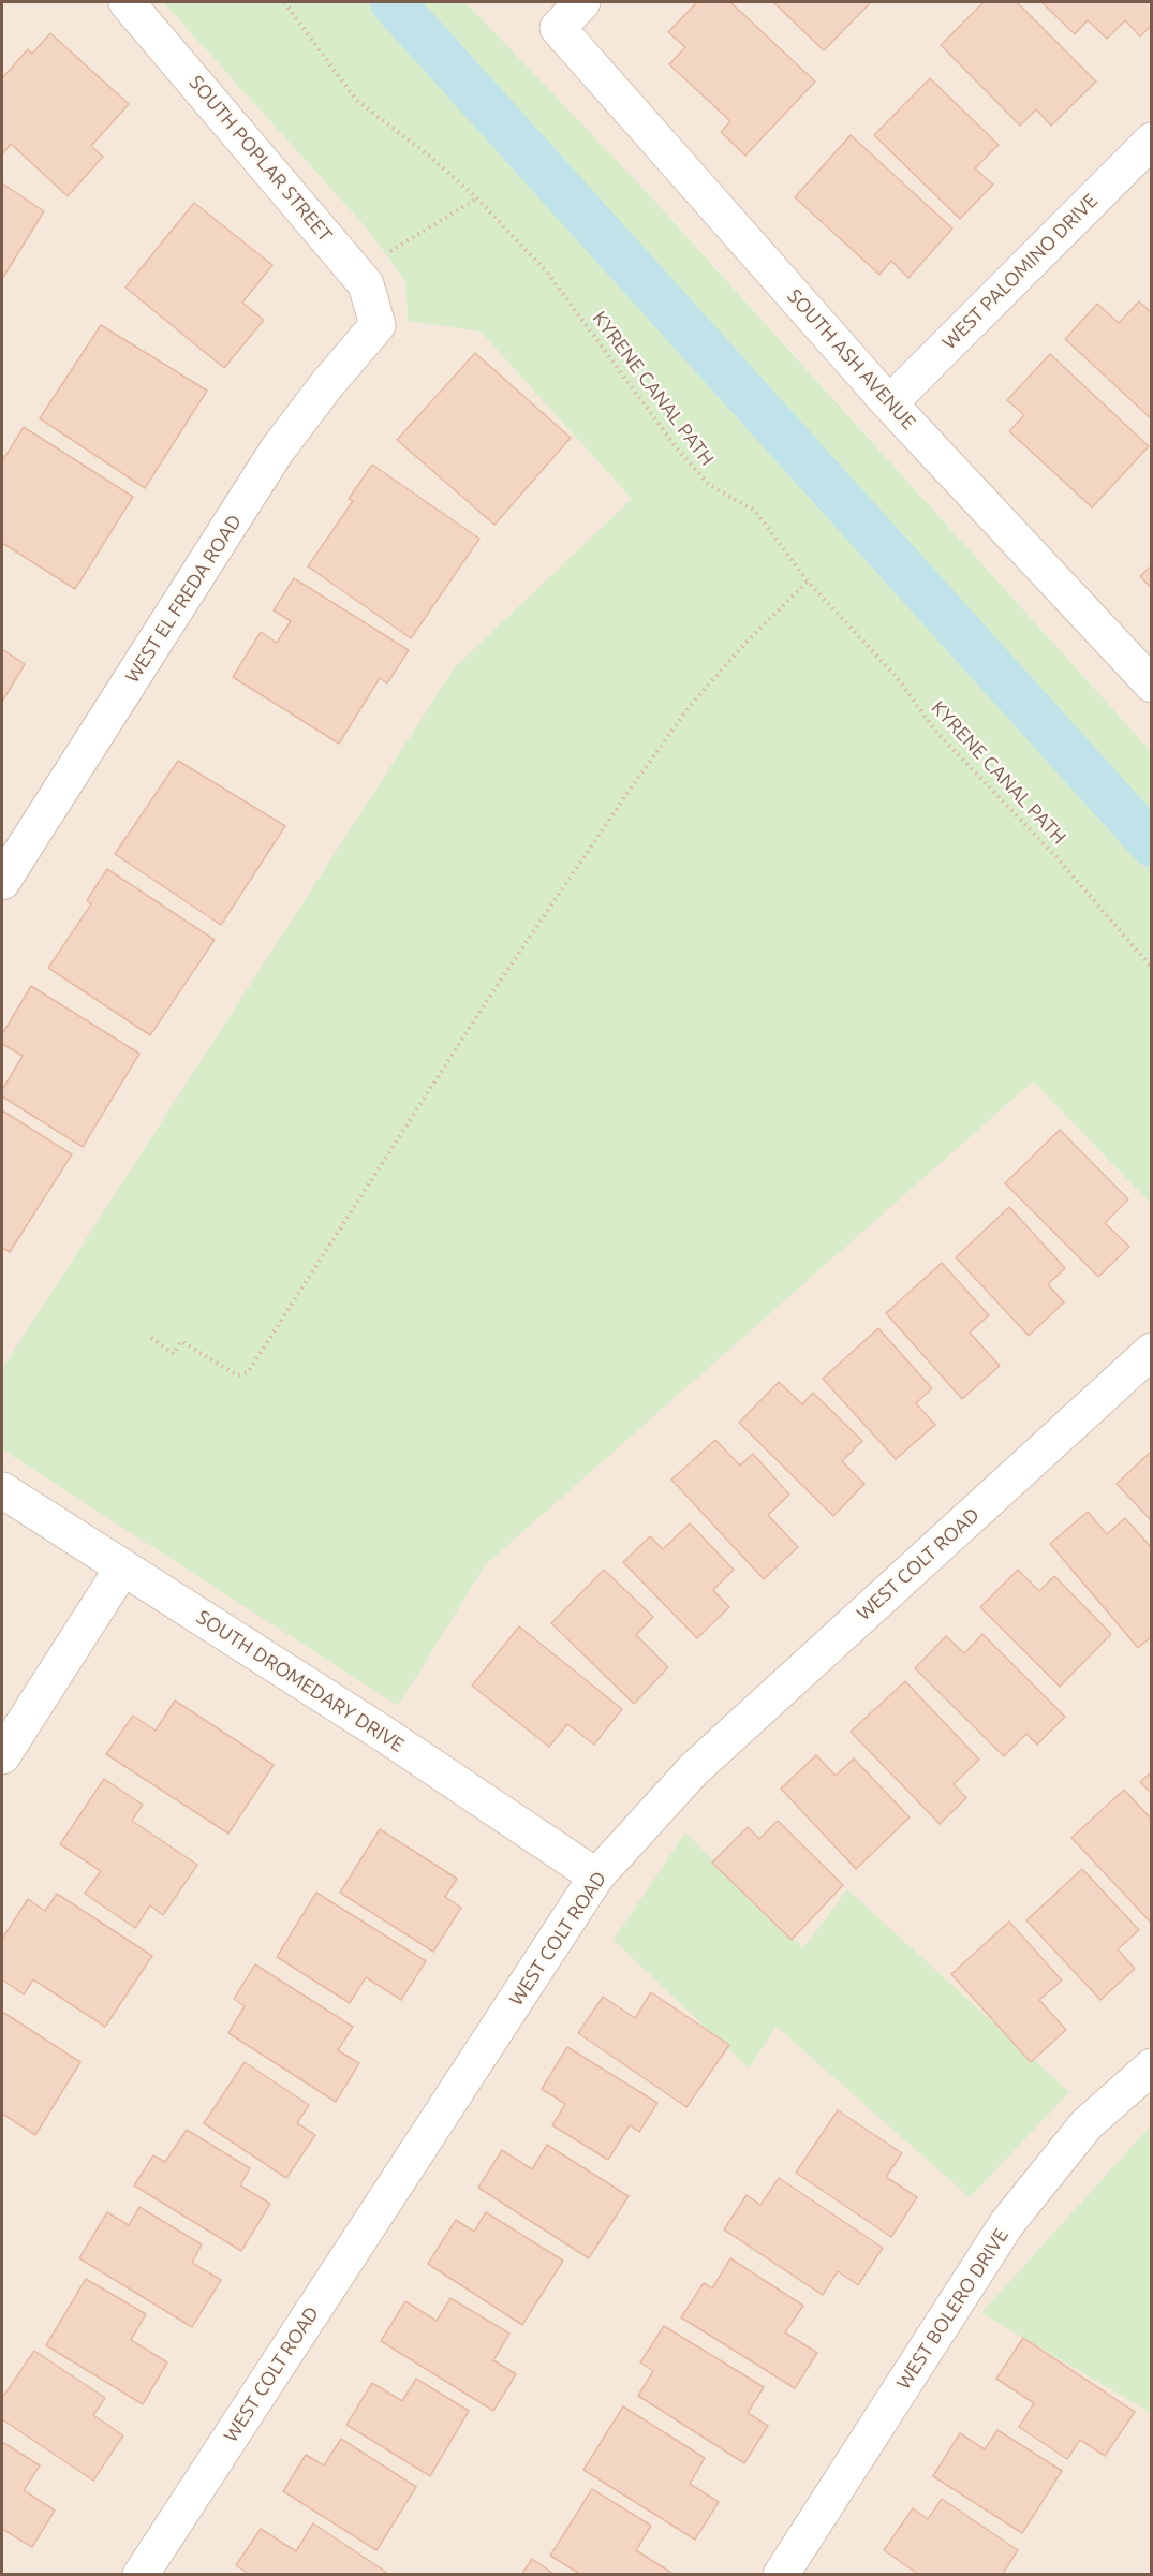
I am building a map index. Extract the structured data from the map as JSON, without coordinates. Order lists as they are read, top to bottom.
{
  "streets": {
    "street": [
      "SOUTH POPLAR STREET",
      "WEST PALOMINO DRIVE",
      "SOUTH ASH AVENUE",
      "WEST EL FREDA ROAD",
      "WEST COLT ROAD",
      "SOUTH DROMEDARY DRIVE",
      "WEST BOLERO DRIVE"
    ],
    "path": ["KYRENE CANAL PATH"]
  },
  "crossings": [
    ["SOUTH POPLAR STREET", "WEST EL FREDA ROAD"],
    ["WEST PALOMINO DRIVE", "SOUTH ASH AVENUE"],
    ["WEST COLT ROAD", "SOUTH DROMEDARY DRIVE"]
  ]
}
